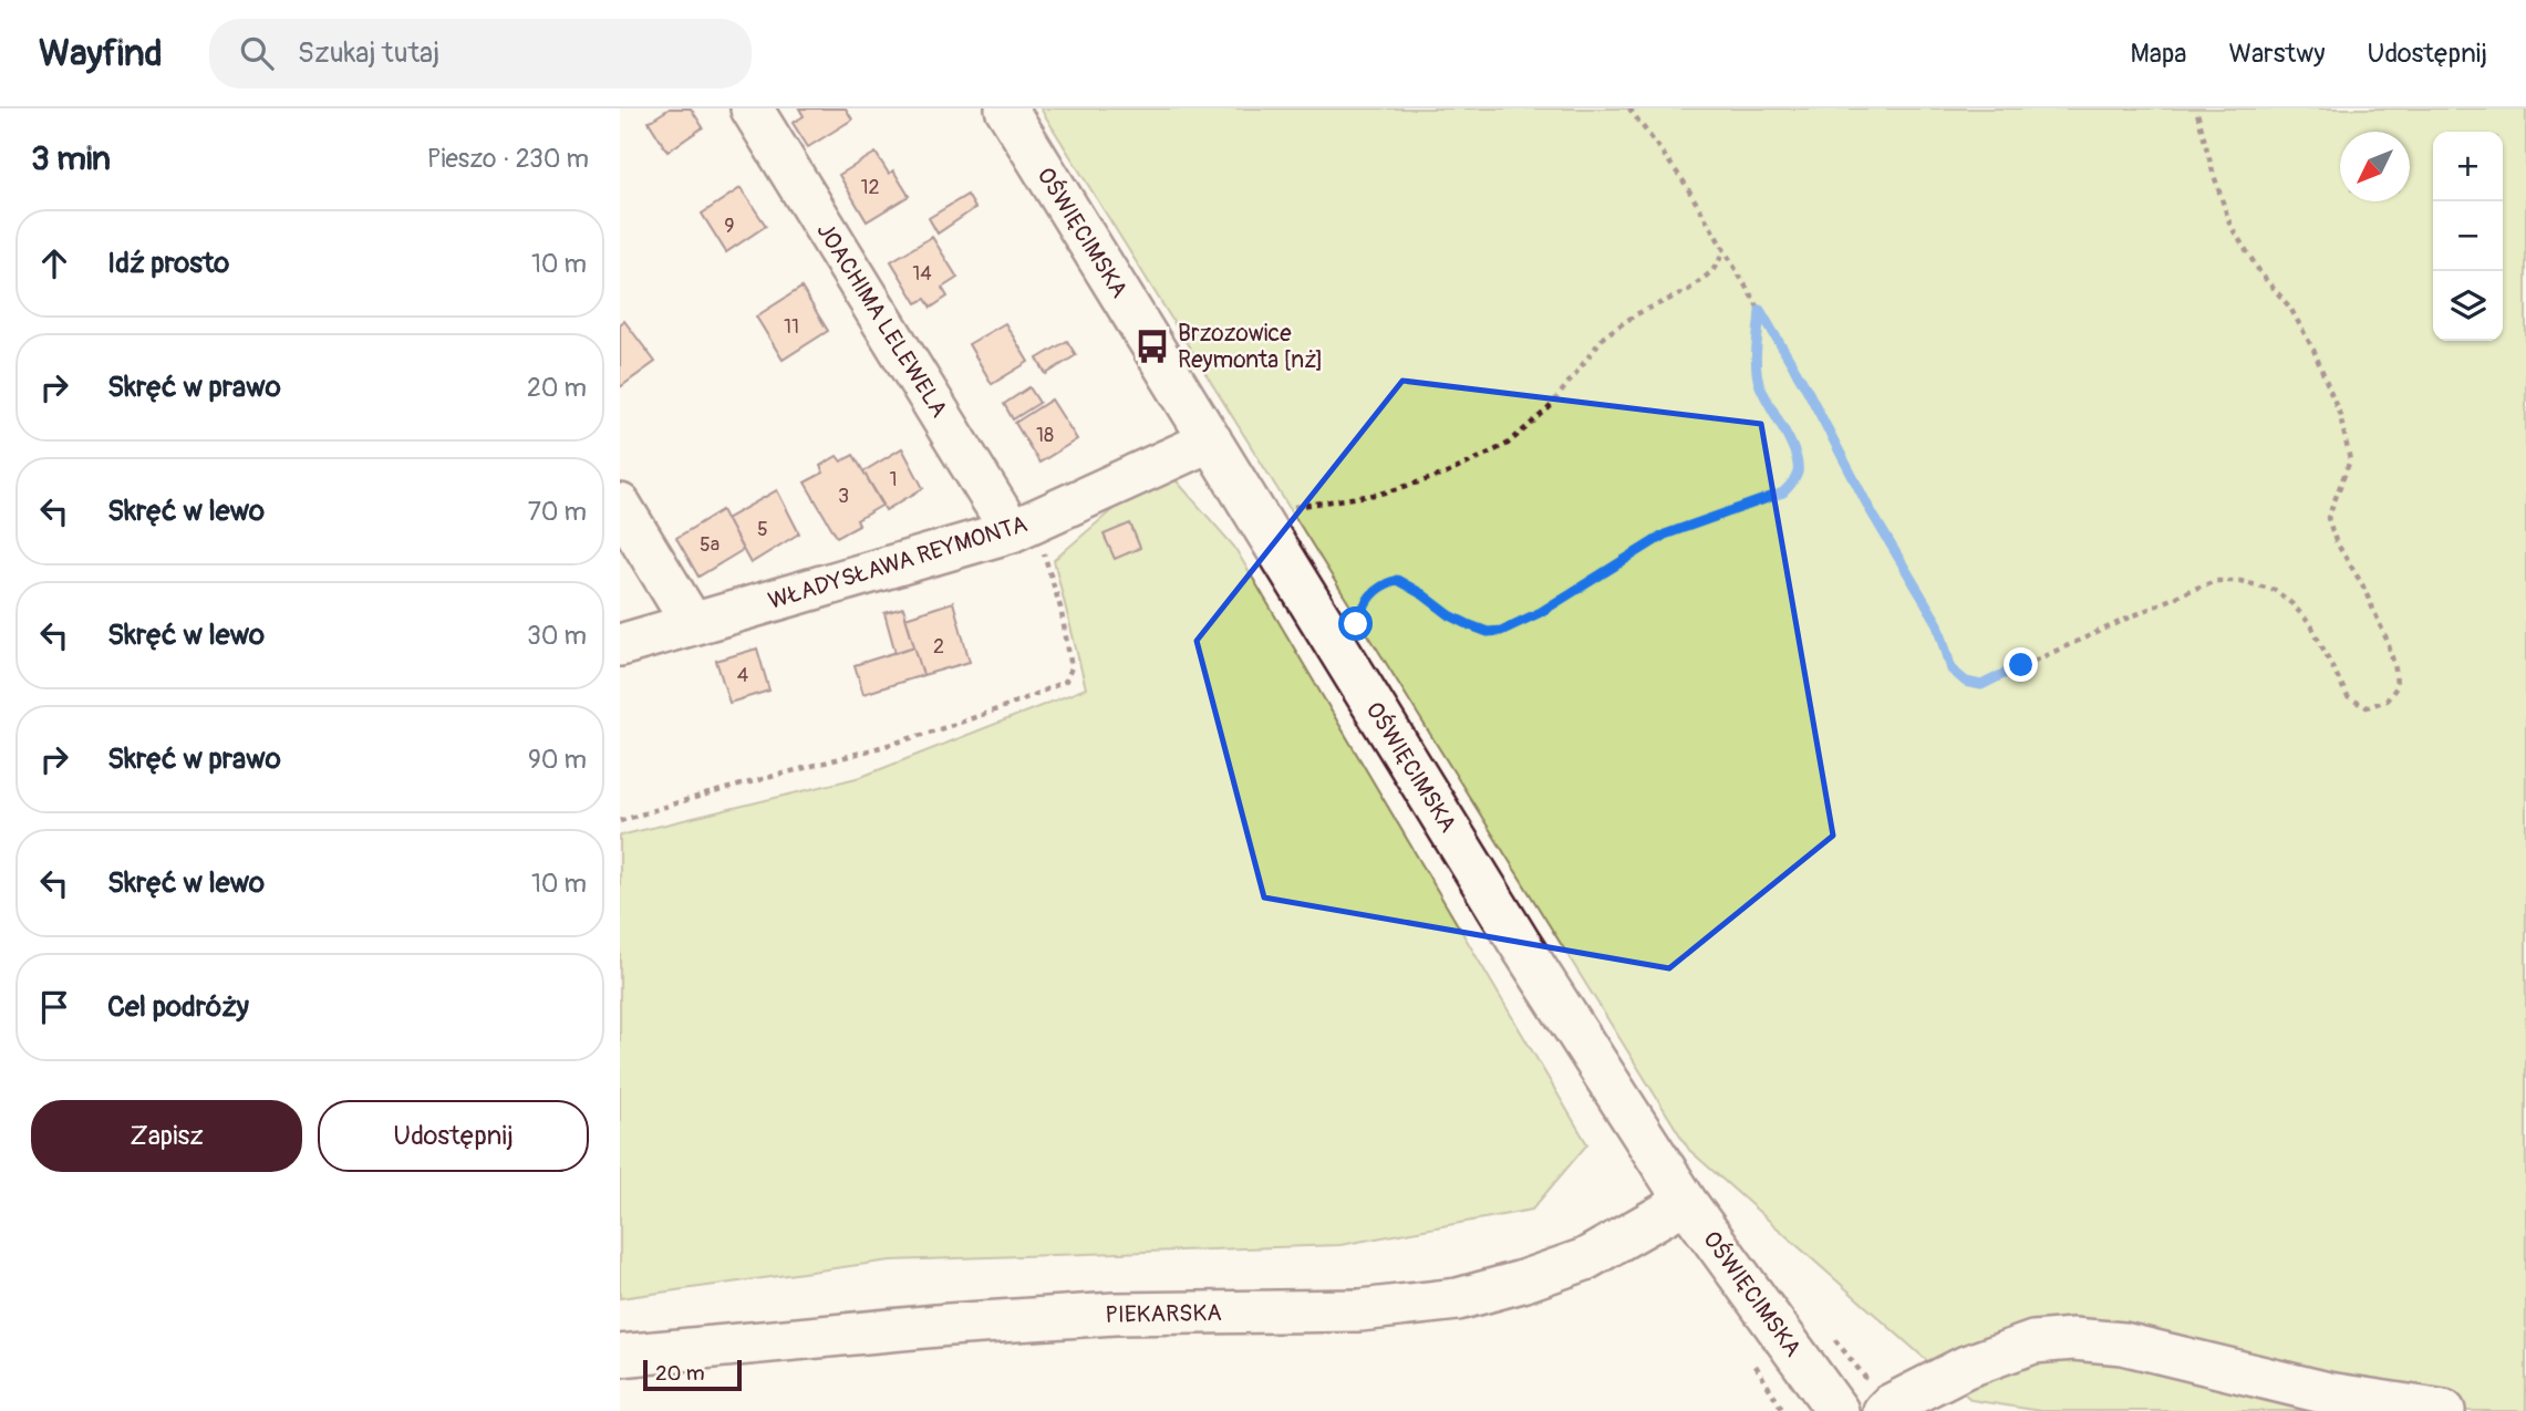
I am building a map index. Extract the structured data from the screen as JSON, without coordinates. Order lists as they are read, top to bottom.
{
  "streets": {
    "street": [
      "OŚWIĘCIMSKA",
      "JOACHIMA LELEWELA",
      "WŁADYSŁAWA REYMONTA",
      "PIEKARSKA"
    ]
  },
  "crossings": [
    ["OŚWIĘCIMSKA", "WŁADYSŁAWA REYMONTA"],
    ["OŚWIĘCIMSKA", "PIEKARSKA"],
    ["JOACHIMA LELEWELA", "WŁADYSŁAWA REYMONTA"]
  ],
  "places": {
    "bus stop": ["Brzozowice Reymonta [nż]"]
  },
  "house_numbers": [
    "12",
    "9",
    "14",
    "11",
    "18",
    "1",
    "3",
    "5",
    "5a",
    "2",
    "4"
  ],
  "scale_bar": "20 m",
  "north": "bottom left",
  "page": {
    "header": "Wayfind",
    "search": "Szukaj tutaj",
    "nav": ["Mapa", "Warstwy", "Udostępnij"],
    "heading": ["3 min", "Pieszo · 230 m"],
    "map_buttons": ["+", "−"],
    "list": [
      ["Idź prosto", "10 m"],
      ["Skręć w prawo", "20 m"],
      ["Skręć w lewo", "70 m"],
      ["Skręć w lewo", "30 m"],
      ["Skręć w prawo", "90 m"],
      ["Skręć w lewo", "10 m"],
      "Cel podróży"
    ],
    "buttons": ["Zapisz", "Udostępnij"],
    "scale": "20 m"
  }
}
